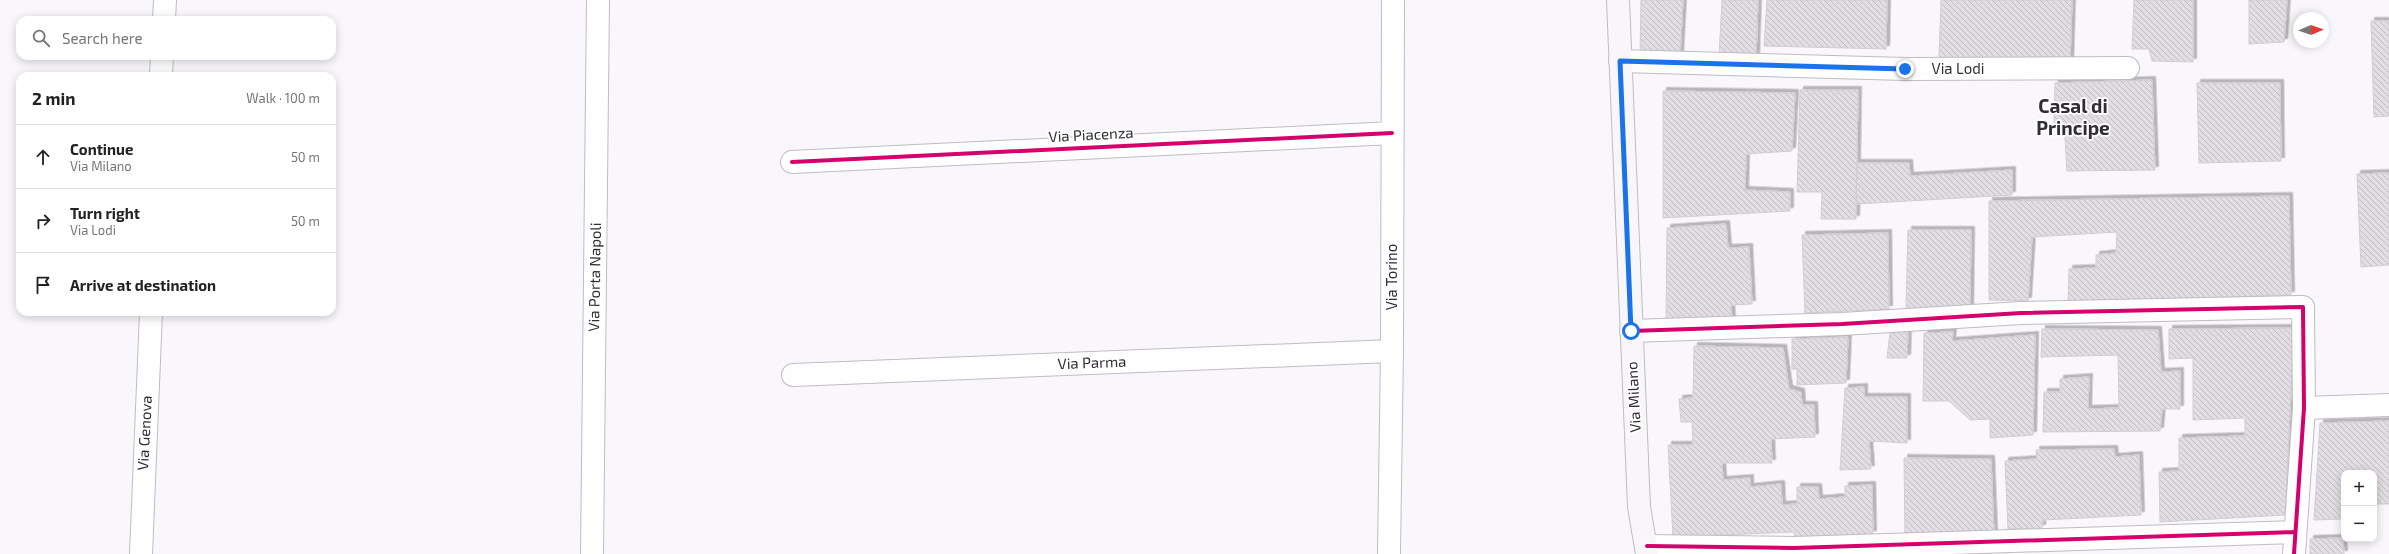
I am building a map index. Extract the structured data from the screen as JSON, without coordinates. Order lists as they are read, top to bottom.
{
  "streets": {
    "street": [
      "Via Lodi",
      "Via Piacenza",
      "Via Porta Napoli",
      "Via Torino",
      "Via Parma",
      "Via Milano",
      "Via Genova"
    ]
  },
  "crossings": [
    ["Via Lodi", "Via Milano"],
    ["Via Piacenza", "Via Torino"],
    ["Via Torino", "Via Parma"]
  ],
  "districts": ["Casal di Principe"],
  "north": "right",
  "page": {
    "search": "Search here",
    "heading": ["2 min", "Walk · 100 m"],
    "list": [
      ["Continue", "Via Milano", "50 m"],
      ["Turn right", "Via Lodi", "50 m"],
      "Arrive at destination"
    ],
    "map_buttons": ["+", "−"]
  }
}
